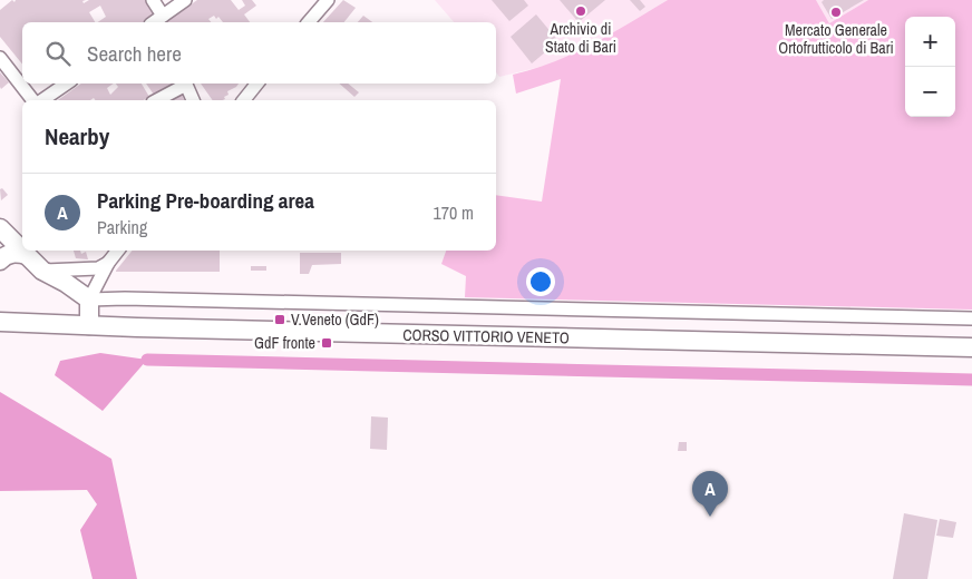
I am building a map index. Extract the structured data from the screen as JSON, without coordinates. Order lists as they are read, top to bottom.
{
  "streets": {
    "main road": ["CORSO VITTORIO VENETO"]
  },
  "places": {
    "other": ["Archivio di Stato di Bari", "Mercato Generale Ortofrutticolo di Bari"],
    "transit": ["V.Veneto (GdF)", "GdF fronte"]
  },
  "page": {
    "map_buttons": ["+", "−"],
    "search": "Search here",
    "heading": "Nearby",
    "list": [
      {
        "mark": "A",
        "name": "Parking Pre-boarding area",
        "note": "Parking",
        "value": "170 m"
      }
    ],
    "pins": "A"
  }
}
